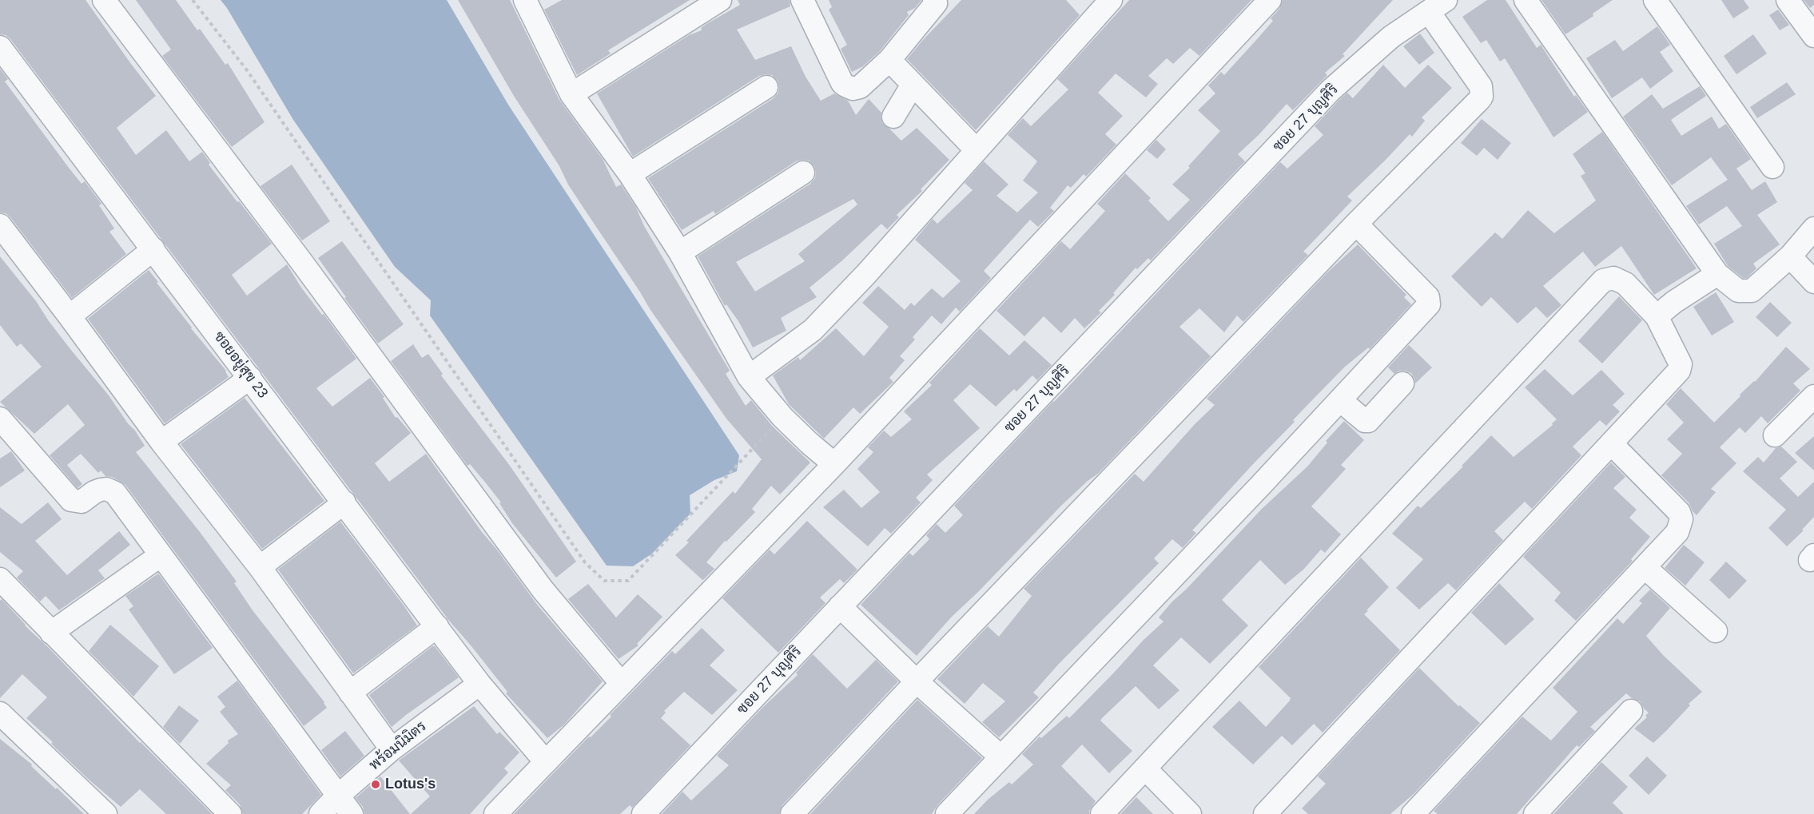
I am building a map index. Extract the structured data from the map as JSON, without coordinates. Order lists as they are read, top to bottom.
{
  "streets": {
    "street": ["ซอย 27 บุญศิริ", "ซอยอยู่สุข 23", "พร้อมนิมิตร"]
  },
  "crossings": [
    ["ซอยอยู่สุข 23", "พร้อมนิมิตร"]
  ],
  "places": ["Lotus's"]
}
